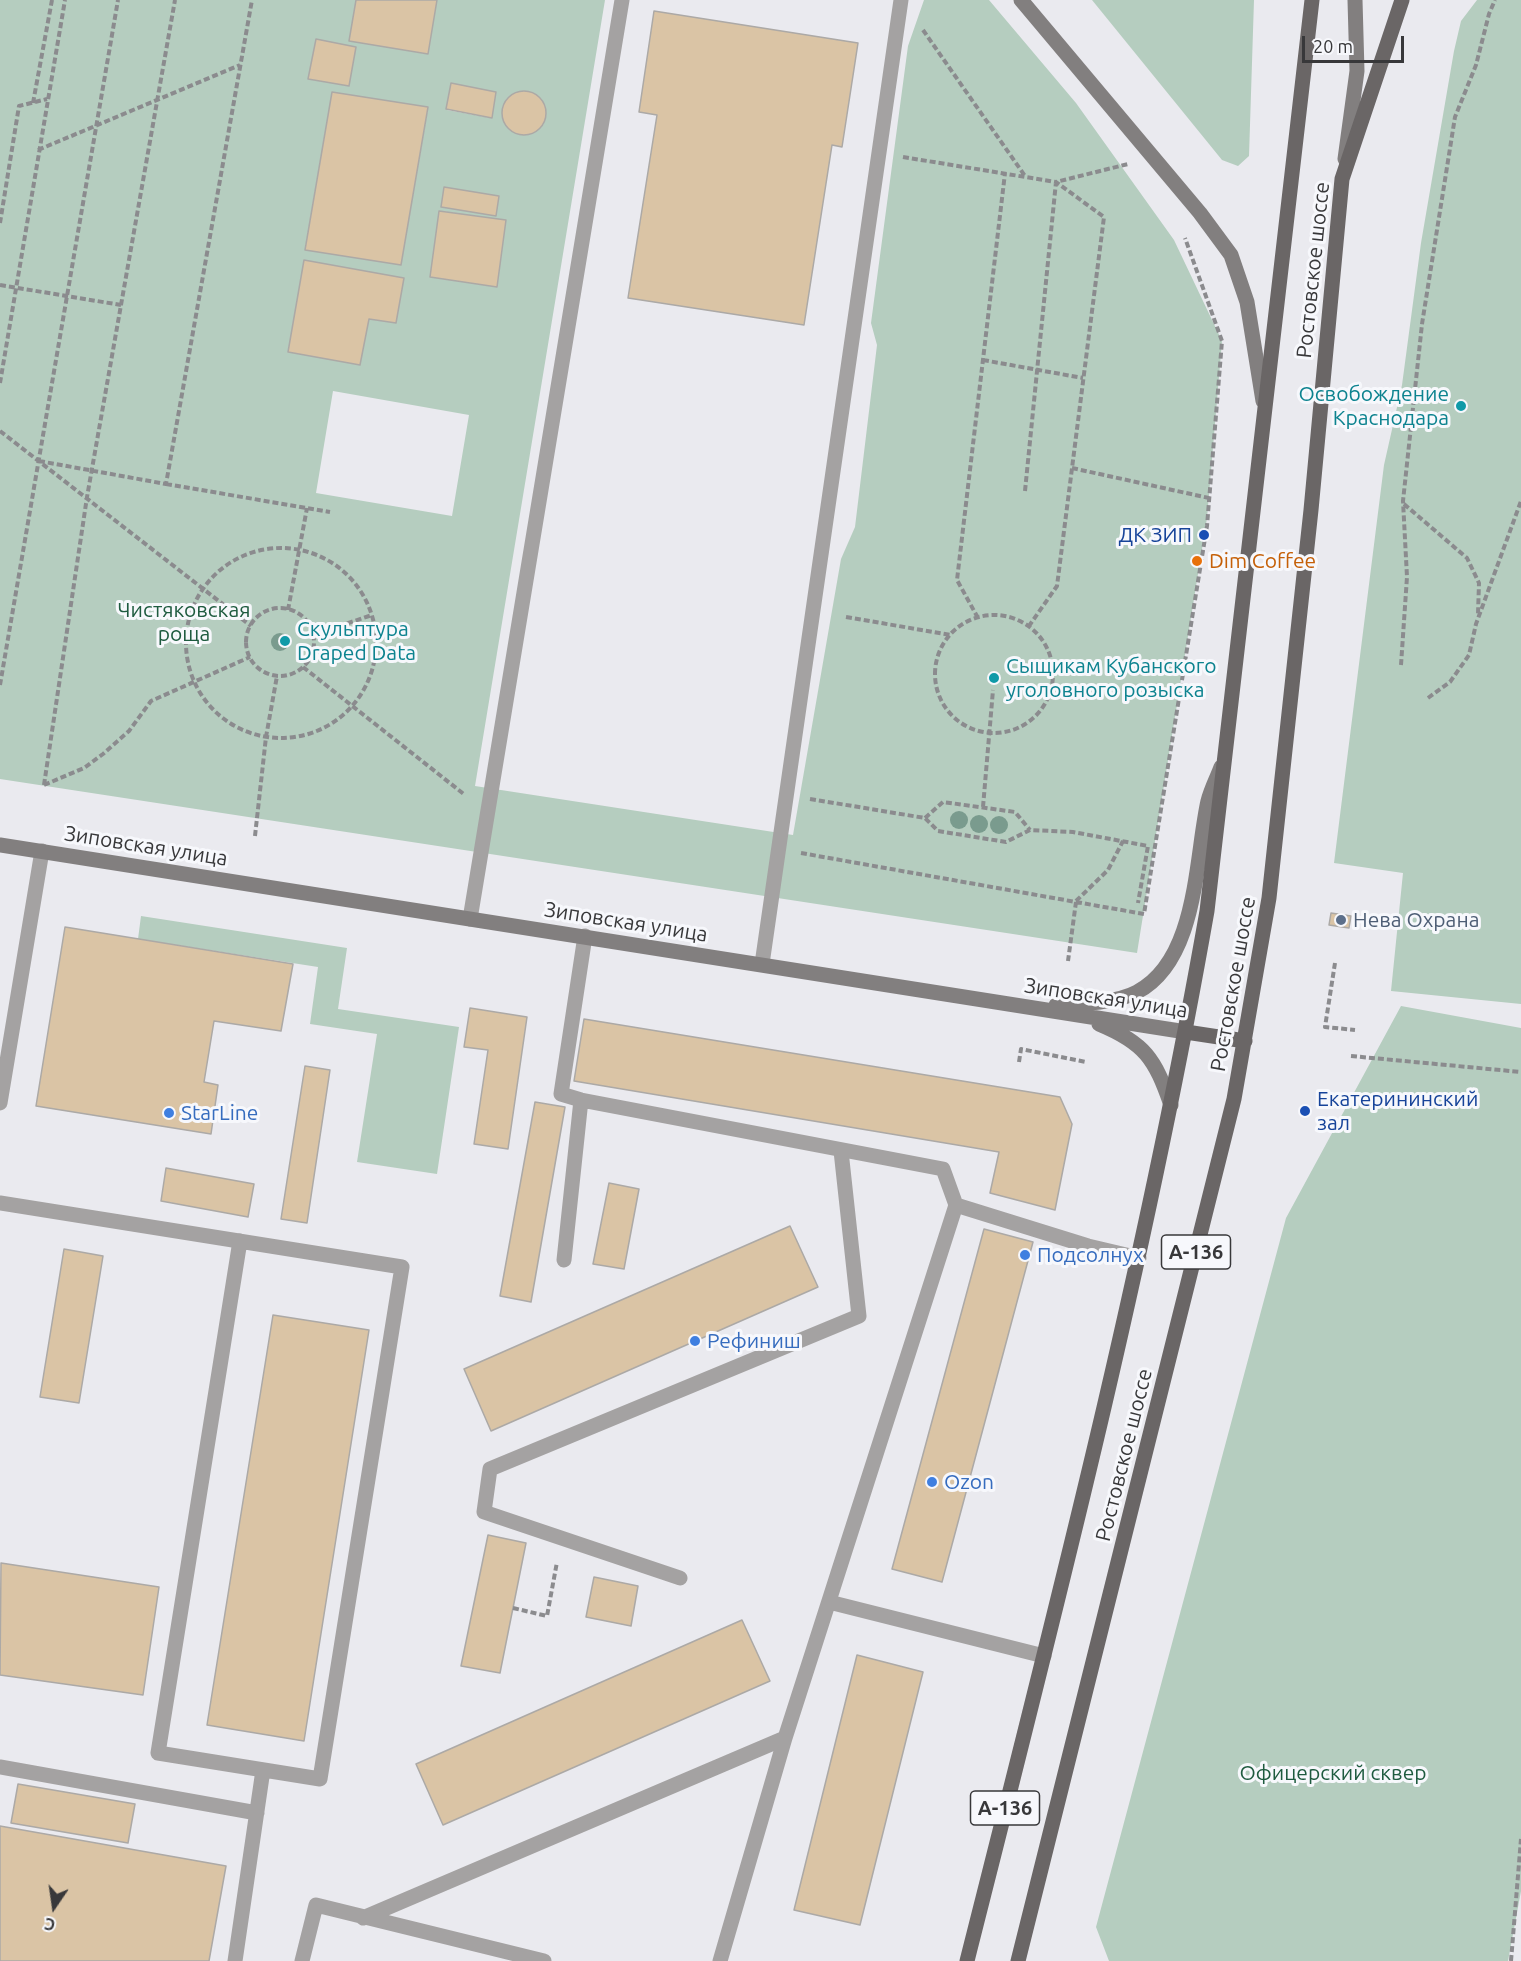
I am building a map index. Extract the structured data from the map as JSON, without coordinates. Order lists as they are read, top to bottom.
{
  "streets": {
    "main road": ["Ростовское шоссе", "Зиповская улица", "А-136"]
  },
  "crossings": [
    ["Ростовское шоссе", "Зиповская улица"]
  ],
  "parks": ["Чистяковская роща", "Офицерский сквер"],
  "places": [
    "Освобождение Краснодара",
    "ДК ЗИП",
    "Dim Coffee",
    "Скульптура Draped Data",
    "Сыщикам Кубанского уголовного розыска",
    "Нева Охрана",
    "Екатерининский зал",
    "StarLine",
    "Подсолнух",
    "Рефиниш",
    "Ozon"
  ],
  "scale_bar": "20 m",
  "north": "bottom"
}
